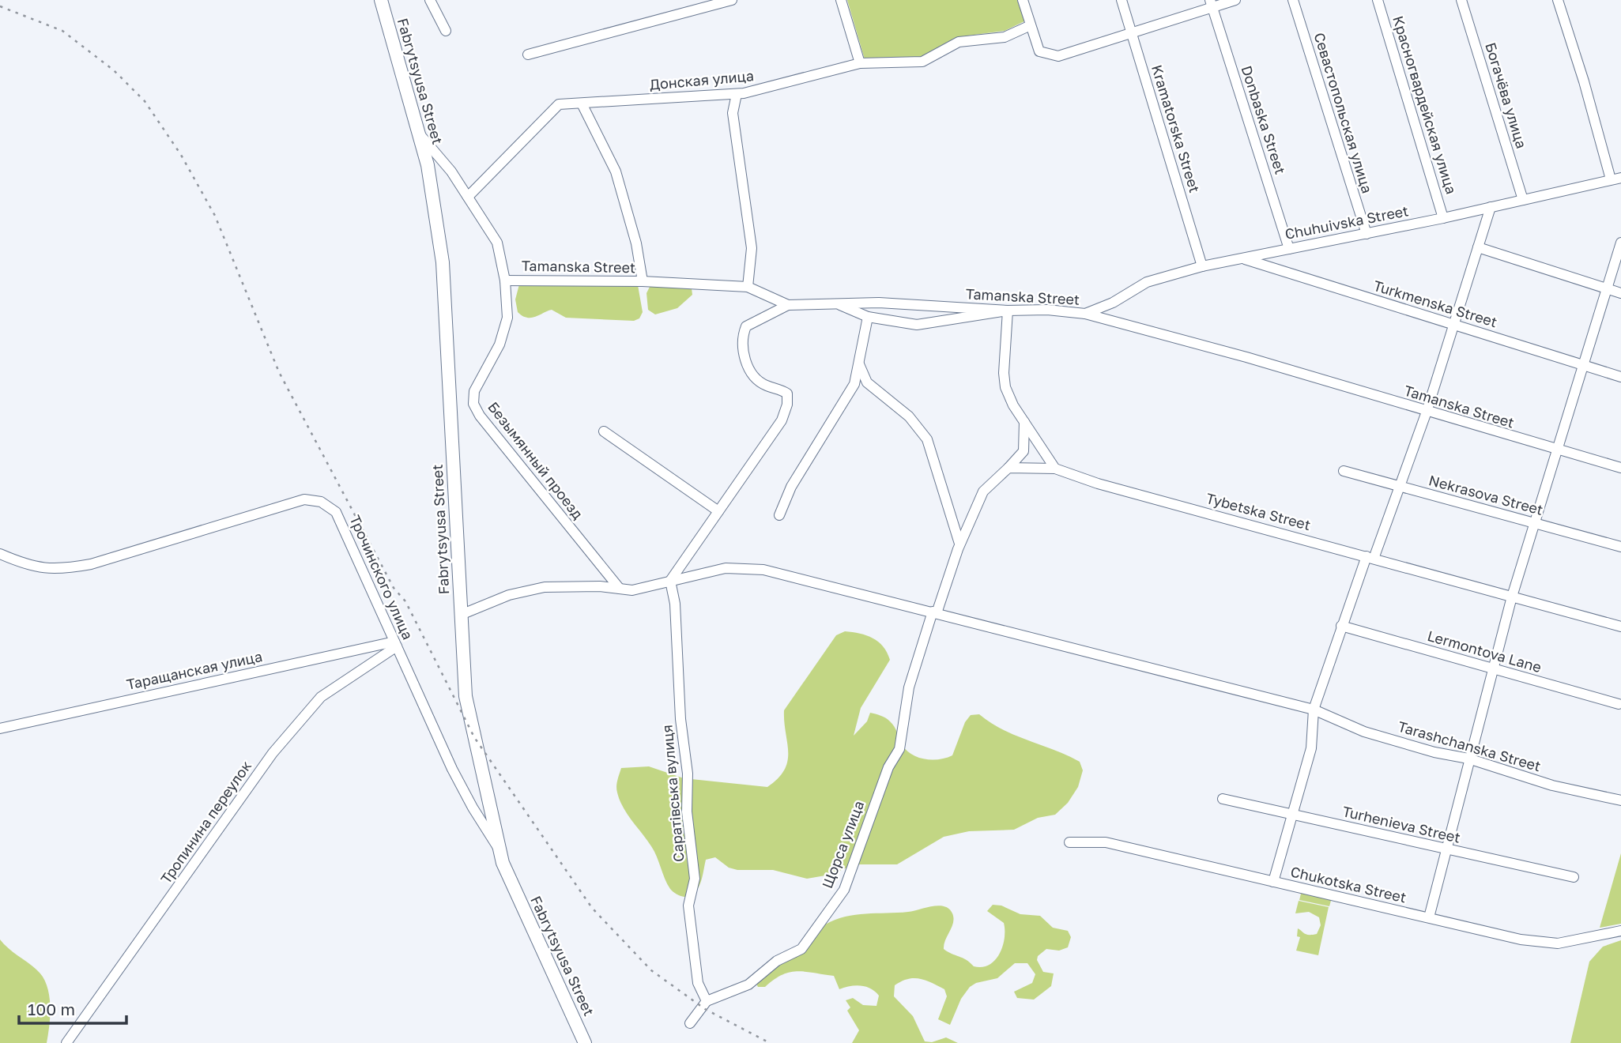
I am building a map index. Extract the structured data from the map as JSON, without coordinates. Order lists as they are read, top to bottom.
{
  "streets": {
    "main road": ["Fabrytsyusa Street"],
    "street": [
      "Донская улица",
      "Богачёва улица",
      "Красногвардейская улица",
      "Севастопольская улица",
      "Donbaska Street",
      "Kramatorska Street",
      "Chuhuivska Street",
      "Tamanska Street",
      "Turkmenska Street",
      "Безымянный проезд",
      "Nekrasova Street",
      "Tybetska Street",
      "Трочинского улица",
      "Lermontova Lane",
      "Таращанская улица",
      "Tarashchanska Street",
      "Саратівська вулиця",
      "Тропинина переулок",
      "Turhenieva Street",
      "Щорса улица",
      "Chukotska Street"
    ]
  },
  "crossings": [
    ["Донская улица", "Безымянный проезд"],
    ["Fabrytsyusa Street", "Безымянный проезд"],
    ["Fabrytsyusa Street", "Трочинского улица"],
    ["Fabrytsyusa Street", "Tarashchanska Street"],
    ["Богачёва улица", "Chuhuivska Street"],
    ["Красногвардейская улица", "Chuhuivska Street"],
    ["Севастопольская улица", "Chuhuivska Street"],
    ["Donbaska Street", "Chuhuivska Street"],
    ["Kramatorska Street", "Chuhuivska Street"],
    ["Chuhuivska Street", "Tamanska Street"],
    ["Chuhuivska Street", "Turkmenska Street"],
    ["Tamanska Street", "Безымянный проезд"],
    ["Безымянный проезд", "Tarashchanska Street"],
    ["Tybetska Street", "Щорса улица"],
    ["Трочинского улица", "Таращанская улица"],
    ["Трочинского улица", "Тропинина переулок"],
    ["Таращанская улица", "Тропинина переулок"],
    ["Tarashchanska Street", "Саратівська вулиця"],
    ["Tarashchanska Street", "Щорса улица"],
    ["Саратівська вулиця", "Щорса улица"]
  ],
  "scale_bar": "100 m"
}
